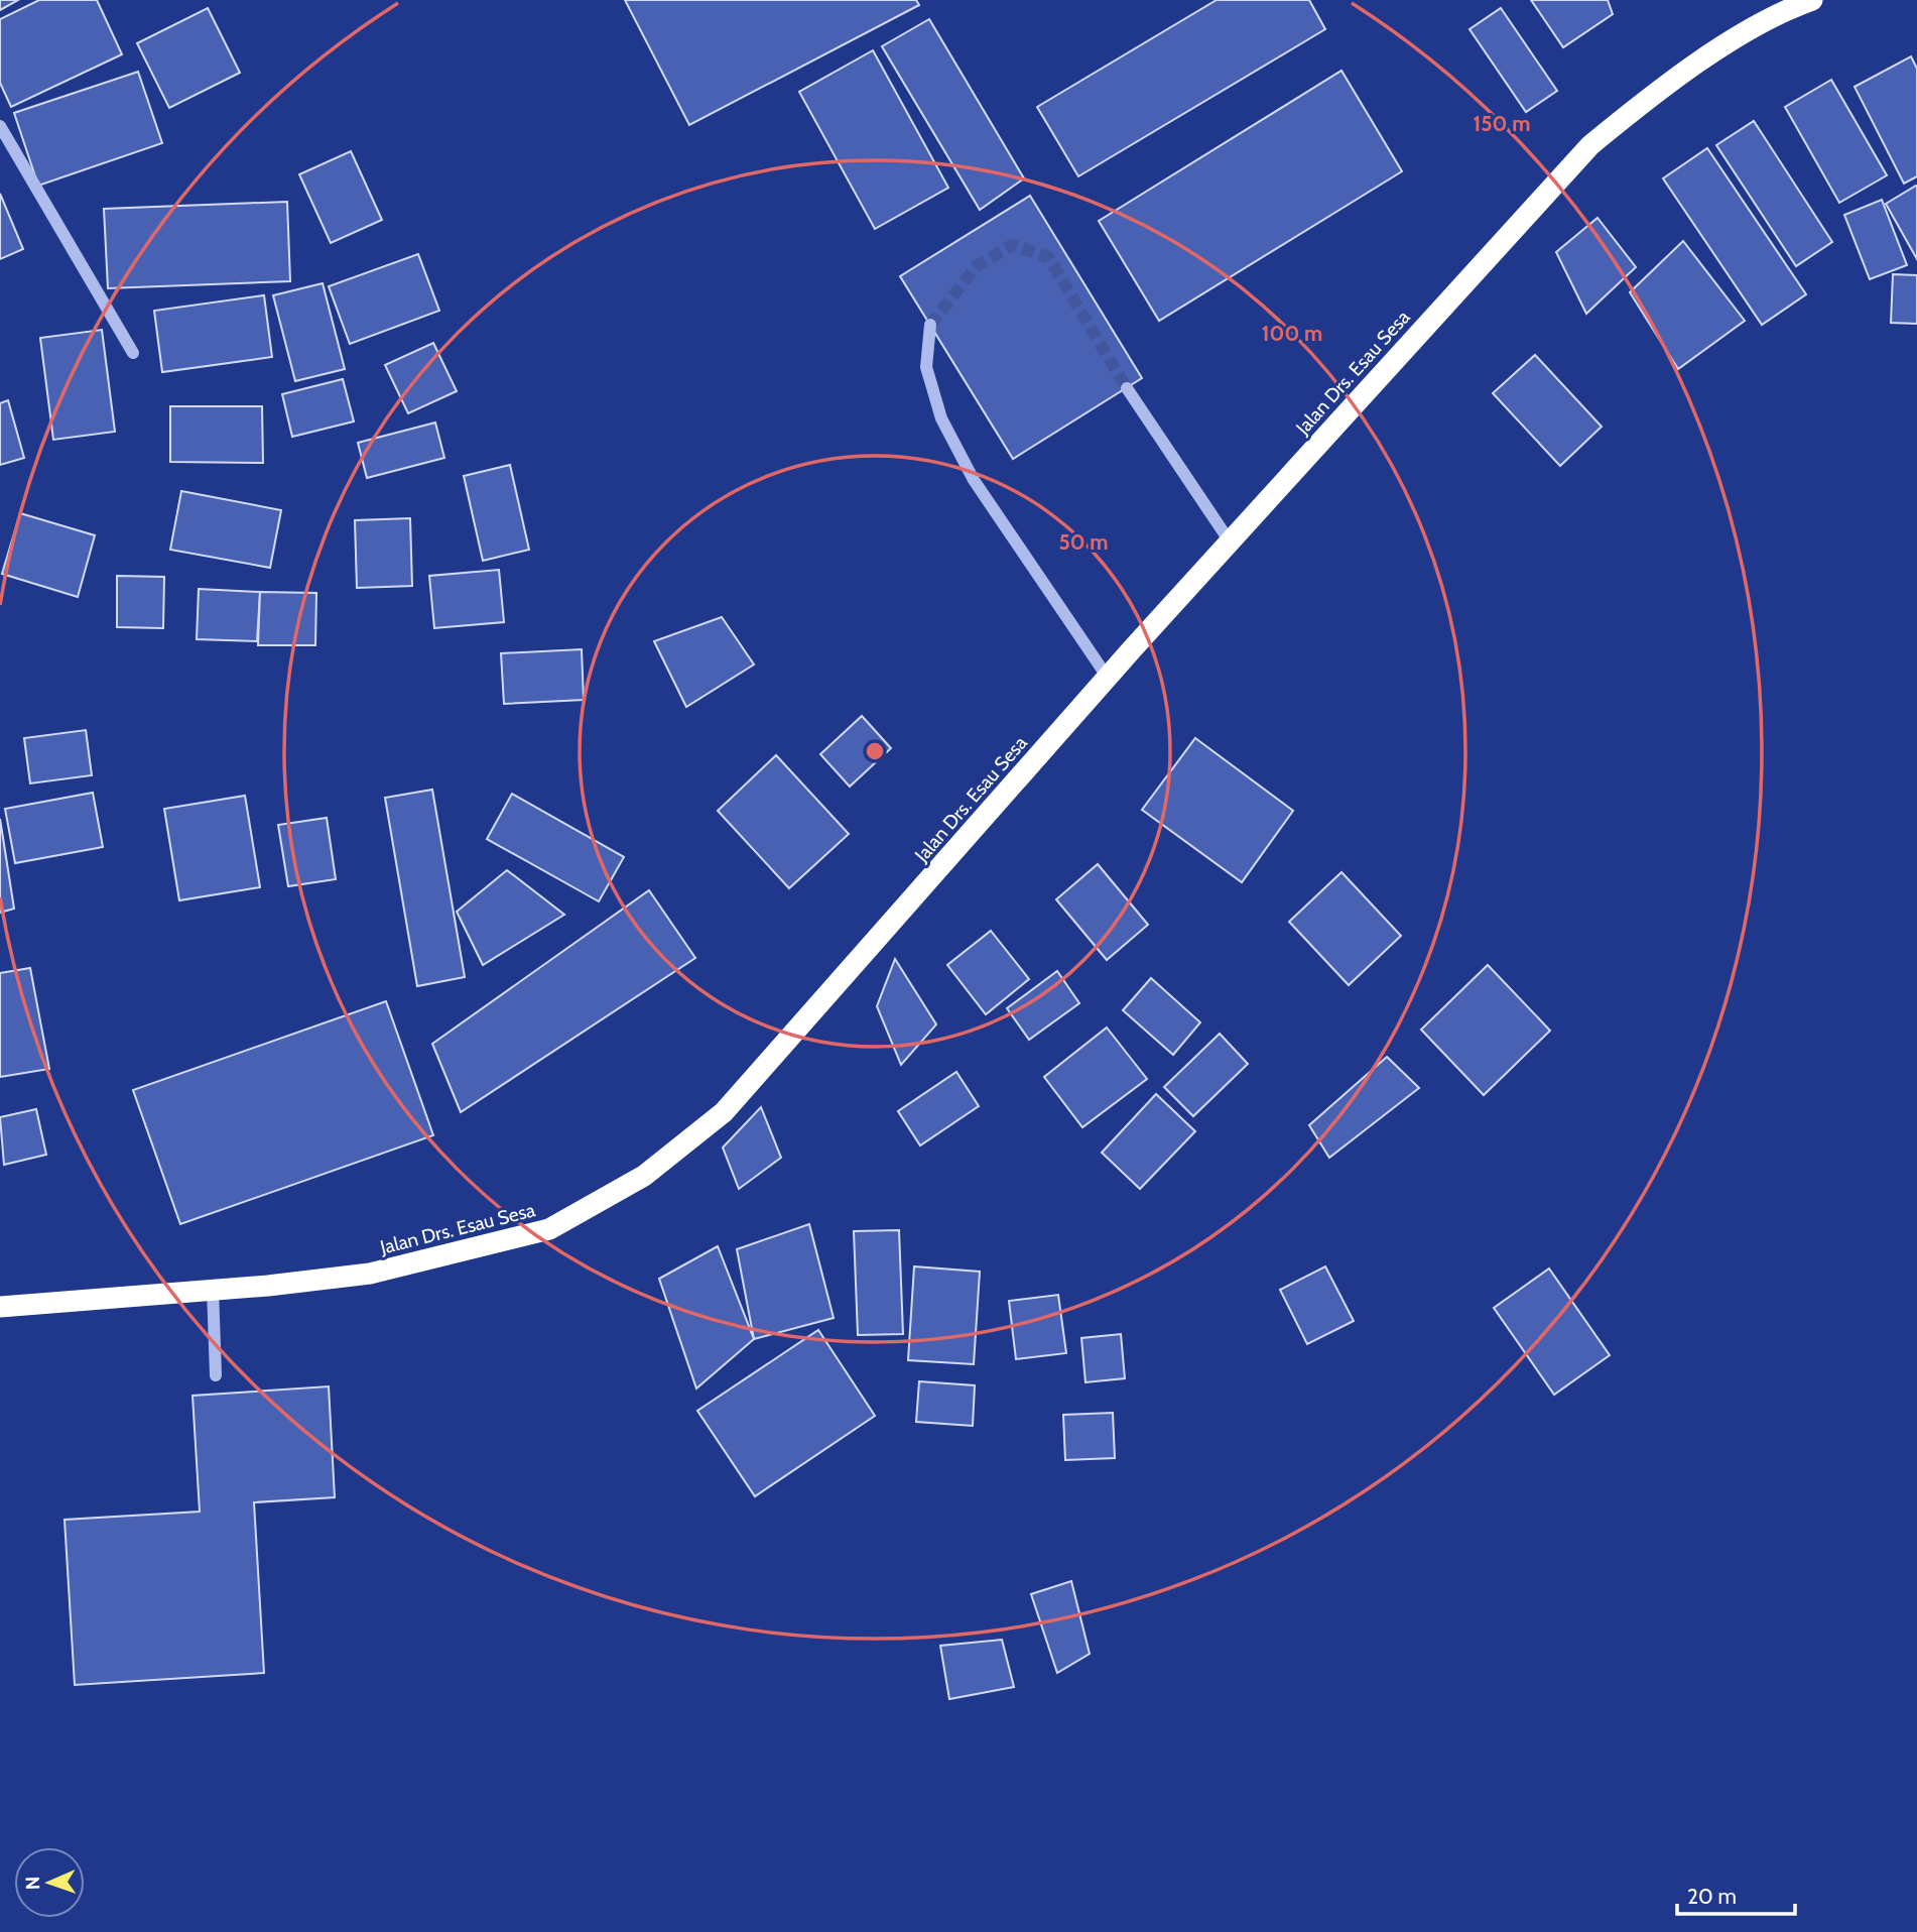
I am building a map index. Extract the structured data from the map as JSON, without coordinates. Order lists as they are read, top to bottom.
{
  "streets": {
    "highway": ["Jalan Drs. Esau Sesa"]
  },
  "scale_bar": "20 m",
  "north": "left",
  "rings": ["150 m", "100 m", "50 m"]
}
